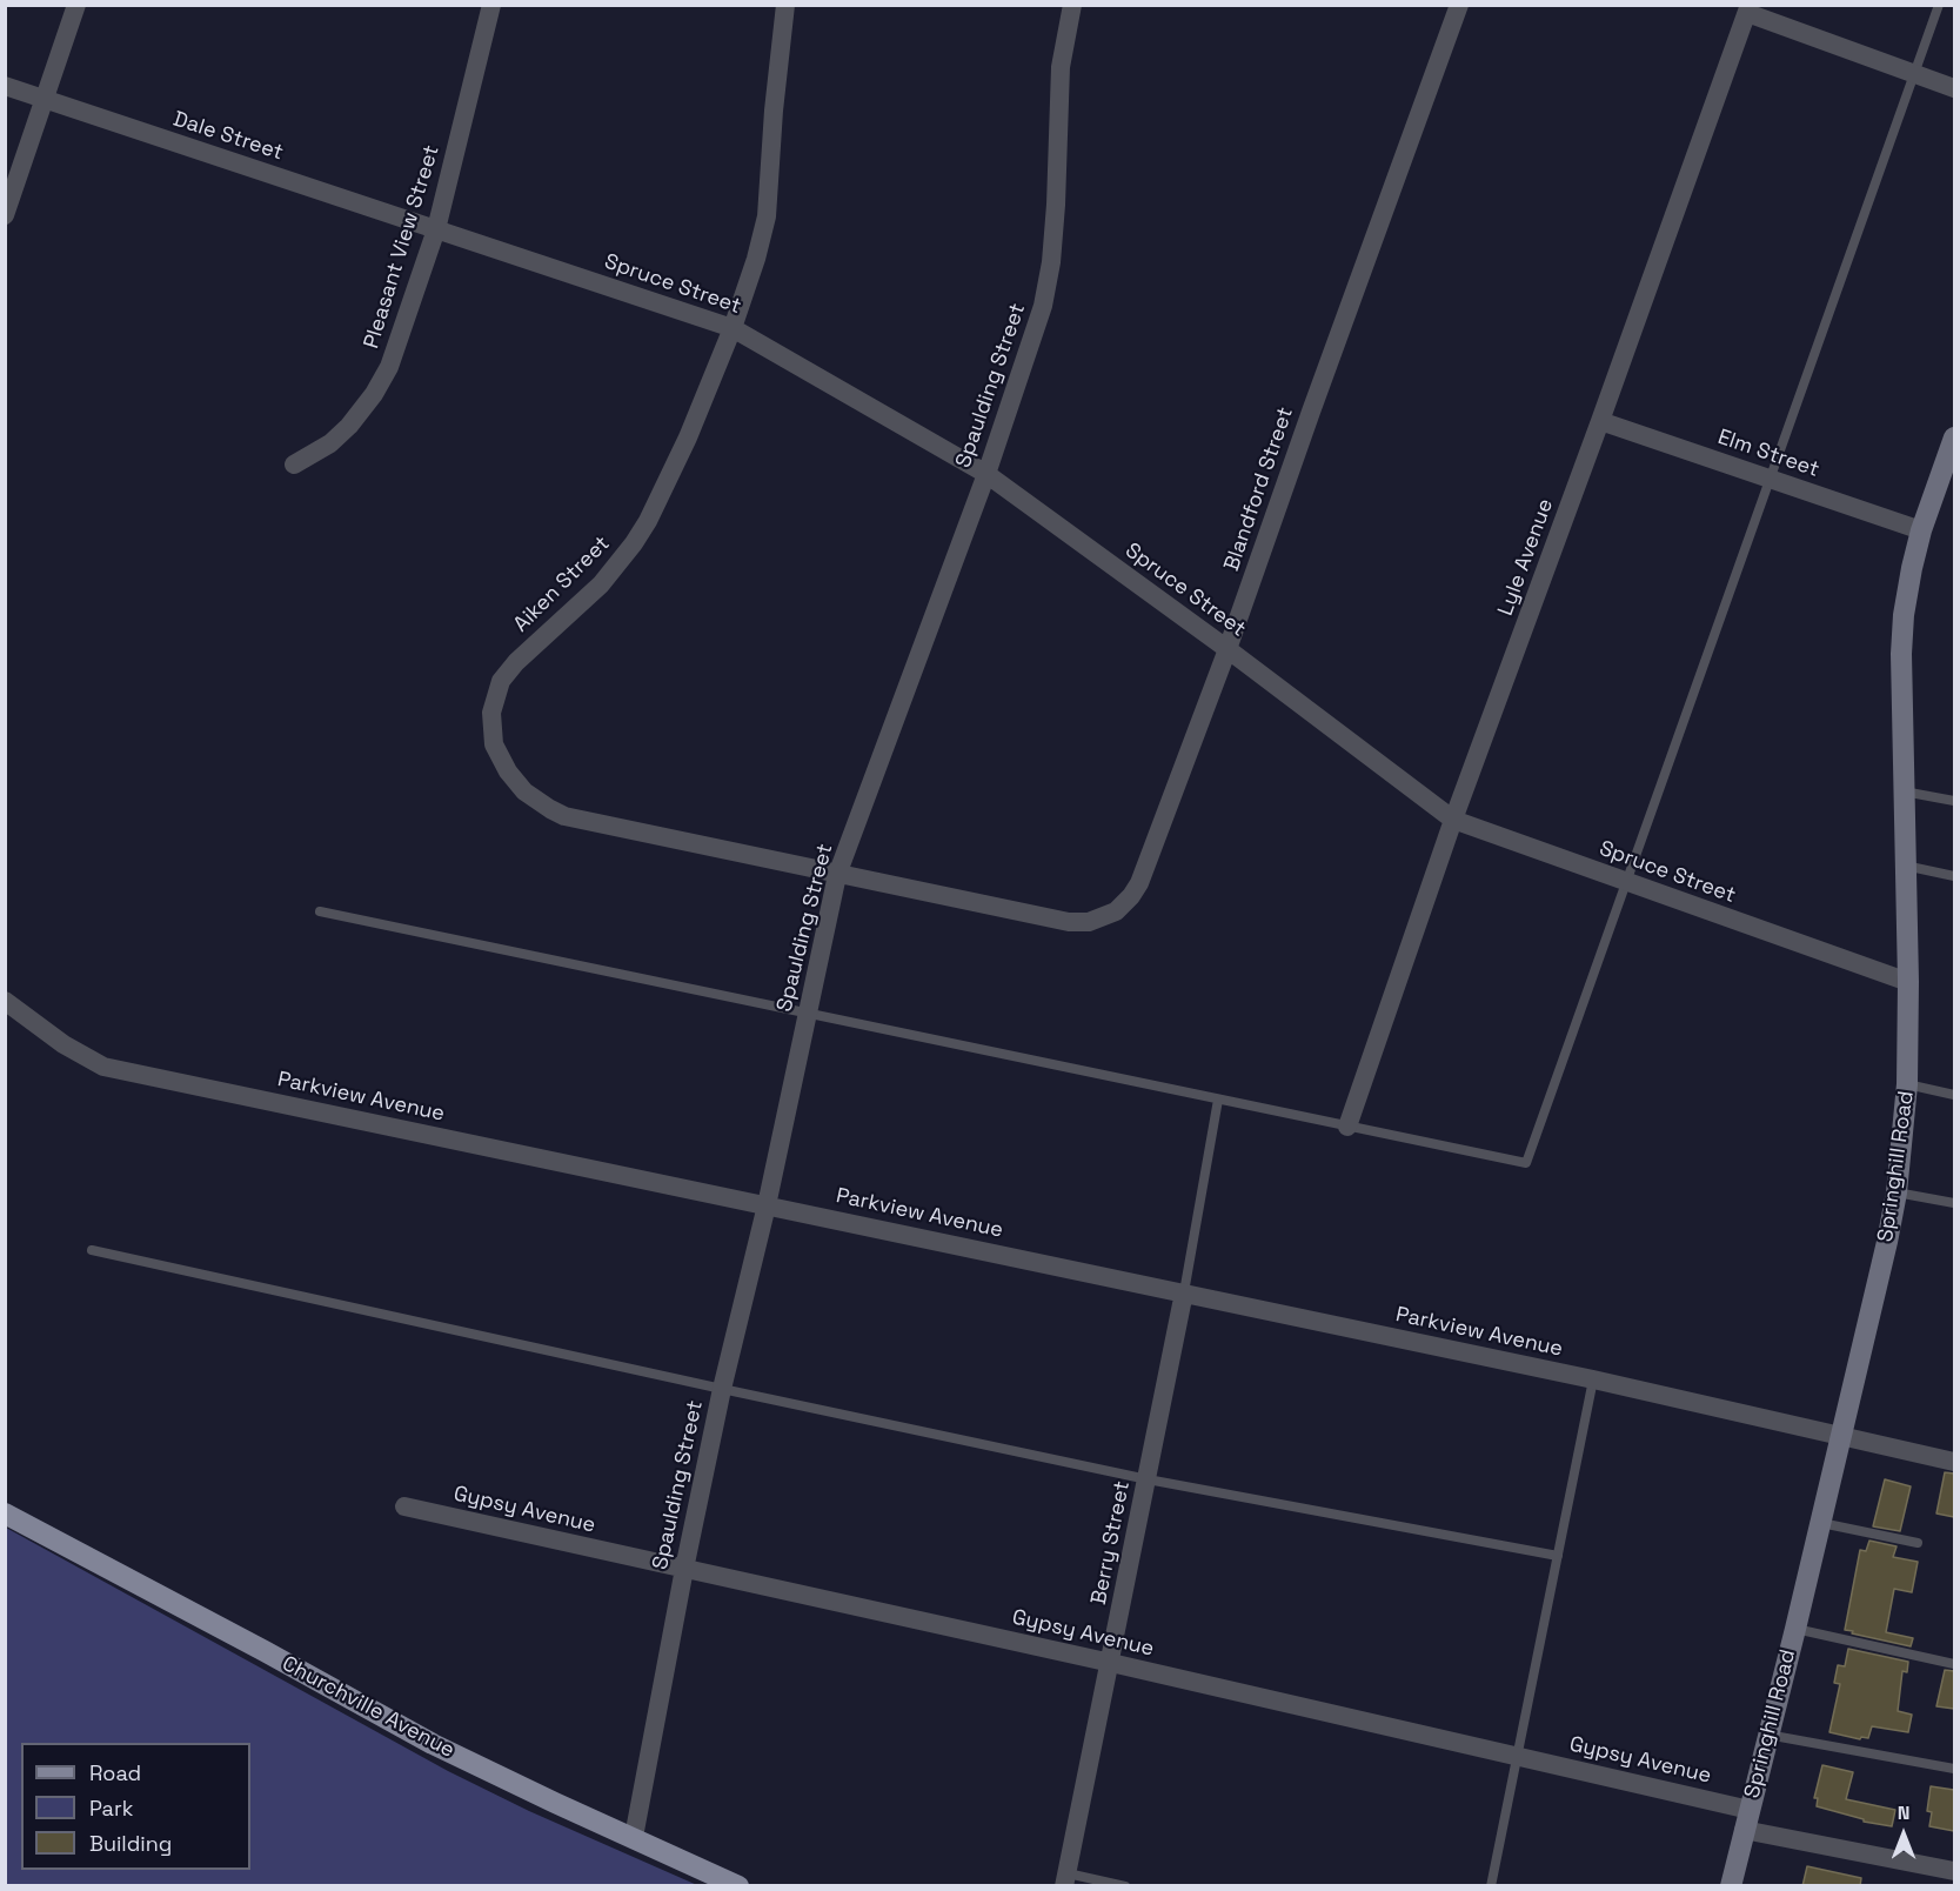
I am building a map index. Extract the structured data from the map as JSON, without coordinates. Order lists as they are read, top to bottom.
{
  "streets": {
    "main road": ["Churchville Avenue"],
    "street": [
      "Dale Street",
      "Pleasant View Street",
      "Spruce Street",
      "Spaulding Street",
      "Elm Street",
      "Blandford Street",
      "Lyle Avenue",
      "Aiken Street",
      "Parkview Avenue",
      "Springhill Road",
      "Gypsy Avenue",
      "Berry Street"
    ]
  },
  "crossings": [
    ["Dale Street", "Pleasant View Street"],
    ["Dale Street", "Spruce Street"],
    ["Pleasant View Street", "Spruce Street"],
    ["Spruce Street", "Spaulding Street"],
    ["Spruce Street", "Blandford Street"],
    ["Spruce Street", "Lyle Avenue"],
    ["Spruce Street", "Aiken Street"],
    ["Spruce Street", "Springhill Road"],
    ["Spaulding Street", "Blandford Street"],
    ["Spaulding Street", "Aiken Street"],
    ["Spaulding Street", "Parkview Avenue"],
    ["Spaulding Street", "Gypsy Avenue"],
    ["Spaulding Street", "Churchville Avenue"],
    ["Elm Street", "Lyle Avenue"],
    ["Elm Street", "Springhill Road"],
    ["Blandford Street", "Aiken Street"],
    ["Parkview Avenue", "Springhill Road"],
    ["Parkview Avenue", "Berry Street"],
    ["Springhill Road", "Gypsy Avenue"],
    ["Gypsy Avenue", "Berry Street"]
  ],
  "legend": ["Road", "Park", "Building"],
  "north": "top"
}
